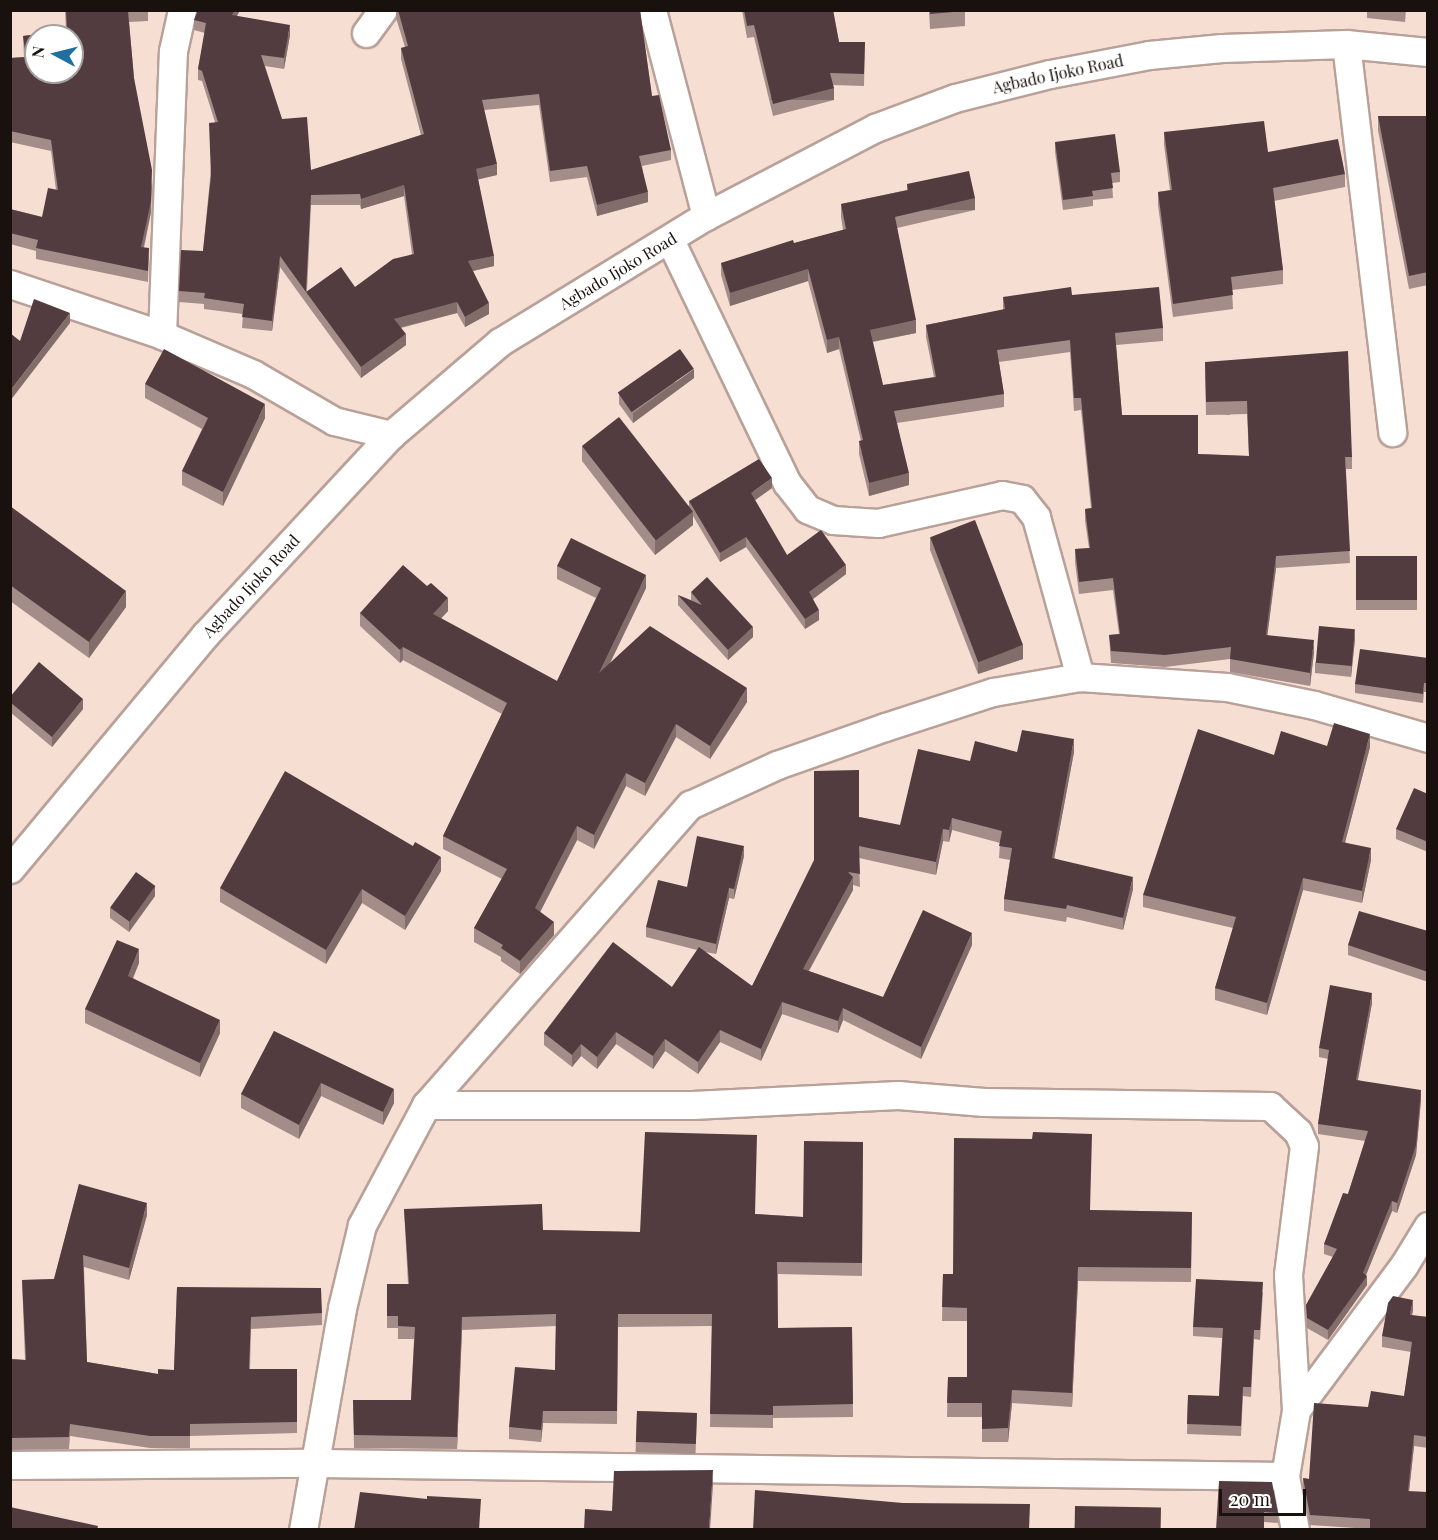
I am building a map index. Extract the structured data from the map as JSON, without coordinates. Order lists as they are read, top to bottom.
{
  "streets": {
    "street": ["Agbado Ijoko Road"]
  },
  "scale_bar": "20 m",
  "north": "left"
}
